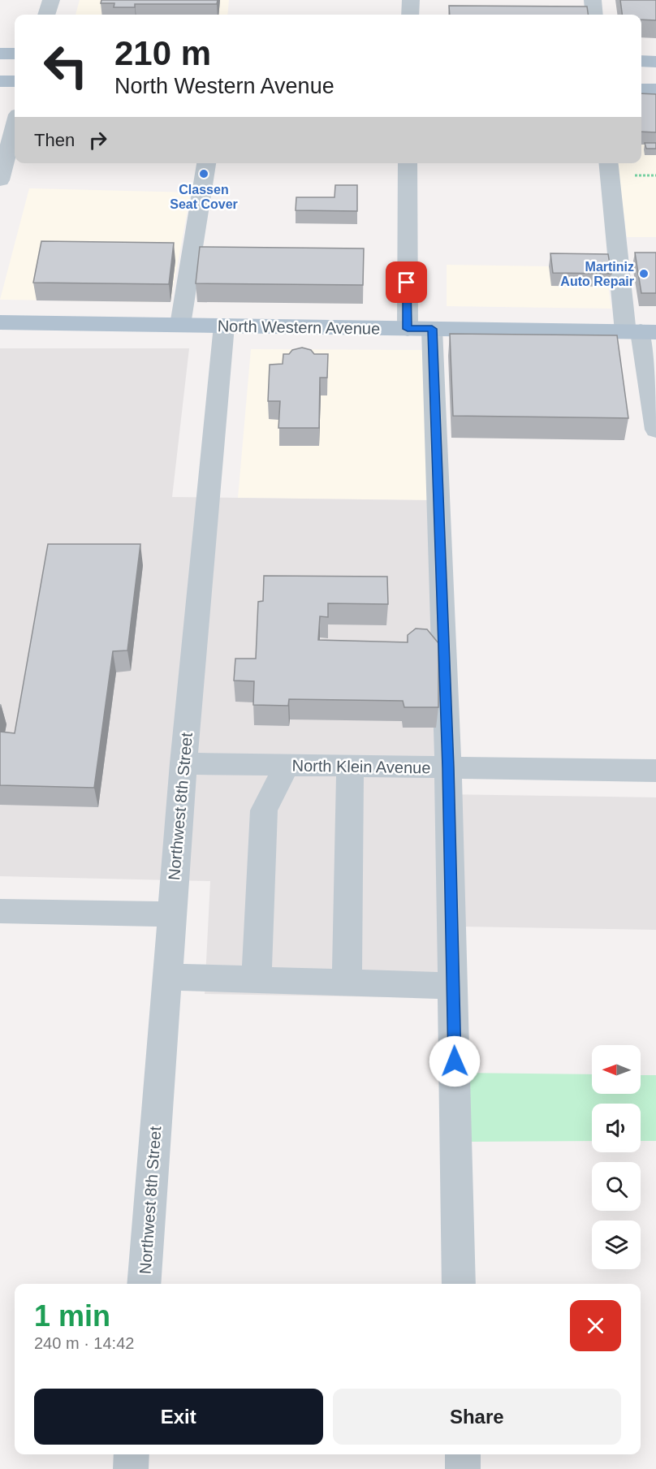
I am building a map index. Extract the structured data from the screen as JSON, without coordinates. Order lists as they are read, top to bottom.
{
  "streets": {
    "main road": ["North Western Avenue"],
    "street": ["North Klein Avenue", "Northwest 8th Street"]
  },
  "crossings": [
    ["North Western Avenue", "Northwest 8th Street"],
    ["North Klein Avenue", "Northwest 8th Street"]
  ],
  "places": ["Classen Seat Cover", "Martiniz Auto Repair"],
  "north": "left",
  "page": {
    "turn": ["210 m", "North Western Avenue"],
    "then": "Then",
    "heading": ["1 min", "240 m · 14:42"],
    "buttons": ["Exit", "Share"]
  }
}
